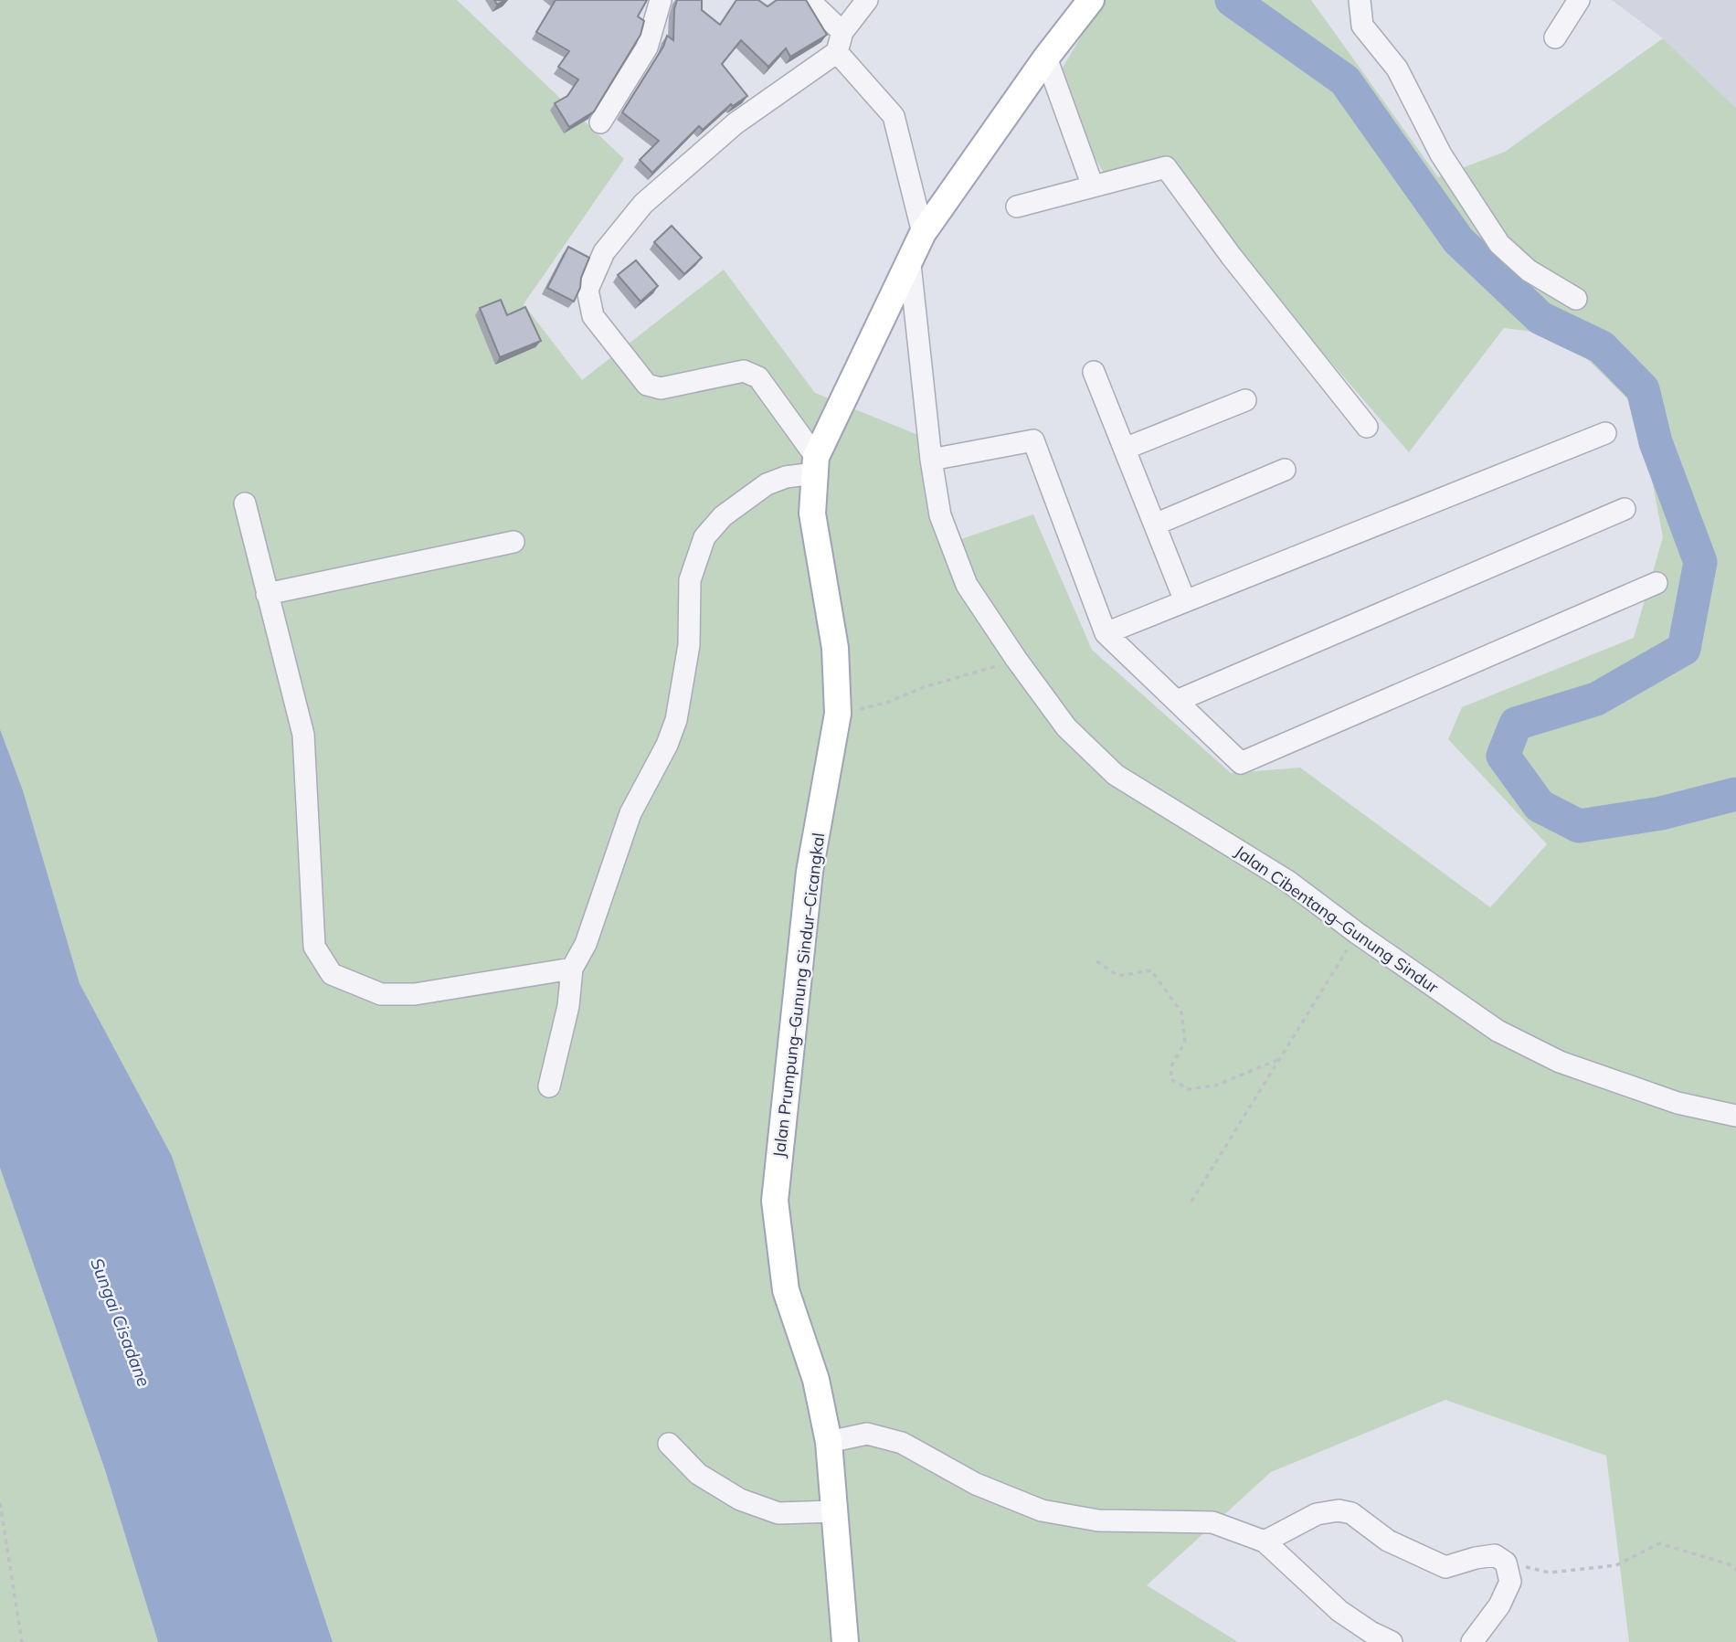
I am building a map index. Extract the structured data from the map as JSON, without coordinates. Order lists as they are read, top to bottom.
{
  "streets": {
    "main road": ["Jalan Prumpung–Gunung Sindur–Cicangkal"],
    "street": ["Jalan Cibentang–Gunung Sindur"]
  },
  "crossings": [
    ["Jalan Cibentang–Gunung Sindur", "Jalan Prumpung–Gunung Sindur–Cicangkal"]
  ],
  "water": ["Sungai Cisadane"]
}
